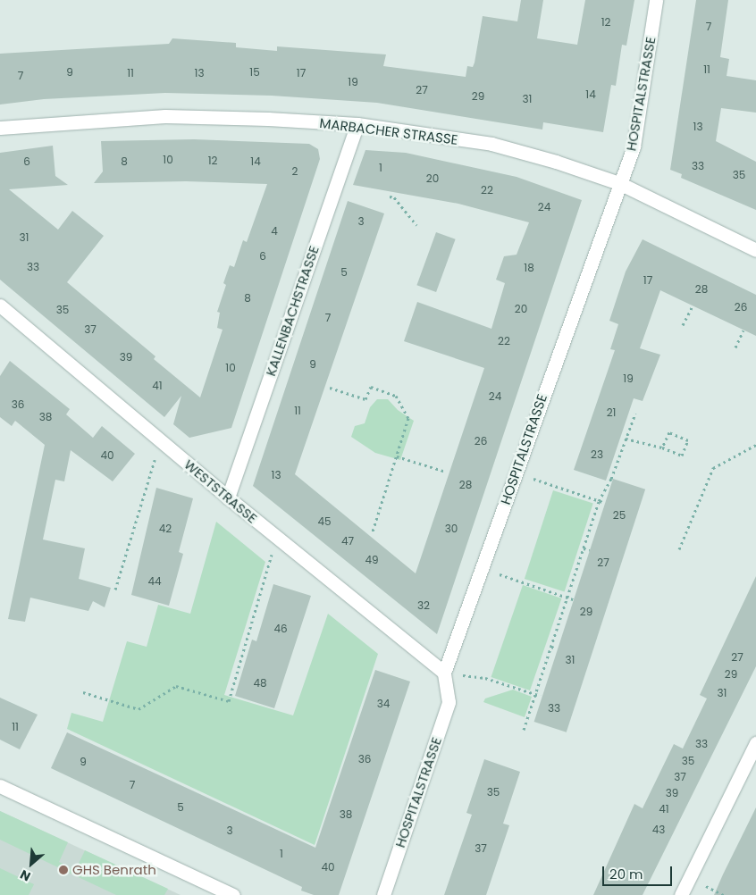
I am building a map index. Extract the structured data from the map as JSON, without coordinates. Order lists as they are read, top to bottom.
{
  "streets": {
    "street": [
      "HOSPITALSTRASSE",
      "MARBACHER STRASSE",
      "KALLENBACHSTRASSE",
      "WESTSTRASSE"
    ]
  },
  "crossings": [
    ["HOSPITALSTRASSE", "MARBACHER STRASSE"],
    ["HOSPITALSTRASSE", "WESTSTRASSE"],
    ["MARBACHER STRASSE", "KALLENBACHSTRASSE"],
    ["KALLENBACHSTRASSE", "WESTSTRASSE"]
  ],
  "places": ["GHS Benrath"],
  "house_numbers": [
    "12",
    "7",
    "11",
    "9",
    "15",
    "11",
    "13",
    "17",
    "7",
    "19",
    "27",
    "14",
    "29",
    "31",
    "13",
    "10",
    "12",
    "6",
    "8",
    "14",
    "33",
    "1",
    "2",
    "35",
    "20",
    "22",
    "24",
    "3",
    "4",
    "31",
    "6",
    "33",
    "18",
    "5",
    "17",
    "28",
    "8",
    "26",
    "20",
    "35",
    "7",
    "37",
    "22",
    "39",
    "9",
    "10",
    "19",
    "41",
    "24",
    "36",
    "11",
    "21",
    "38",
    "26",
    "23",
    "40",
    "13",
    "28",
    "25",
    "45",
    "42",
    "30",
    "47",
    "49",
    "27",
    "44",
    "32",
    "29",
    "46",
    "27",
    "31",
    "29",
    "48",
    "31",
    "34",
    "33",
    "11",
    "33",
    "36",
    "35",
    "9",
    "37",
    "7",
    "35",
    "39",
    "5",
    "41",
    "38",
    "43",
    "3",
    "37",
    "1",
    "40"
  ],
  "scale_bar": "20 m",
  "north": "bottom left"
}
